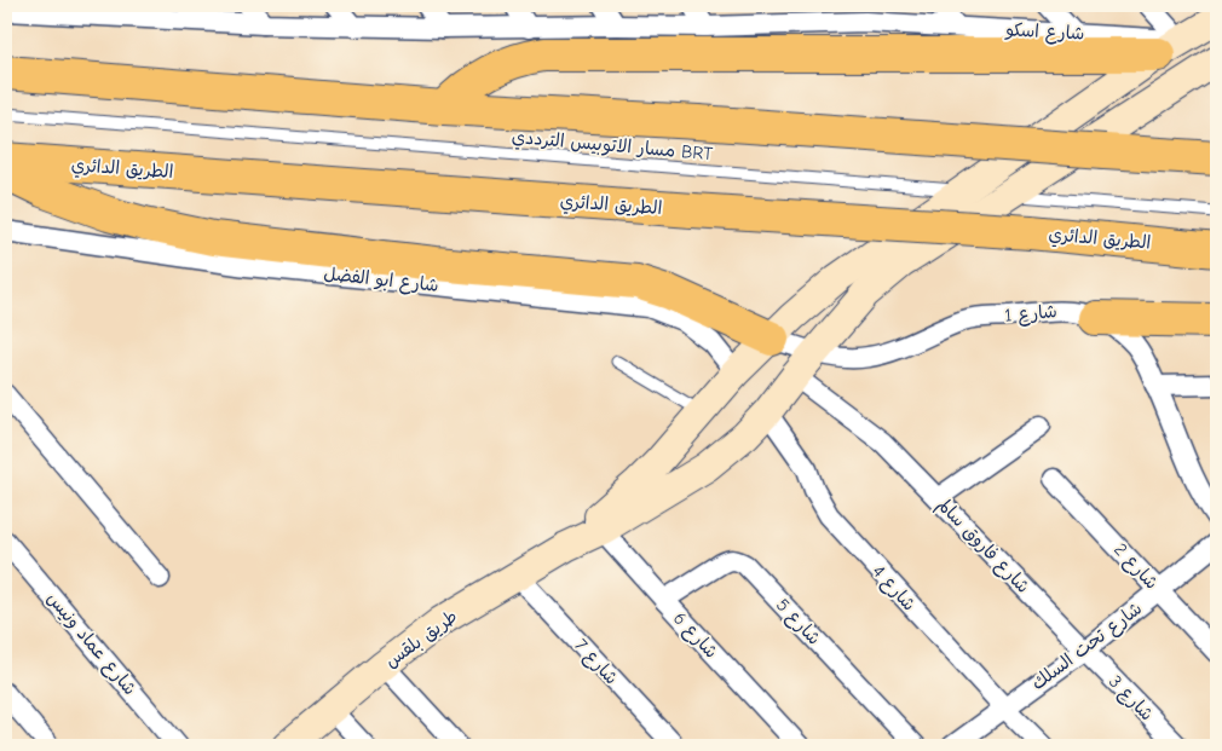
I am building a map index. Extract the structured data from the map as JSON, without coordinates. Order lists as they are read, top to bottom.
{
  "streets": {
    "highway": ["الطريق الدائري"],
    "main road": ["طريق بلقس"],
    "street": [
      "شارع اسكو",
      "شارع ابو الفضل",
      "شارع 1",
      "شارع فاروق سالم",
      "شارع 2",
      "شارع 4",
      "شارع 5",
      "شارع 6",
      "شارع عماد ونيس",
      "شارع تحت السلك",
      "شارع 7",
      "شارع 3"
    ],
    "lane": ["مسار الاتوبيس الترددي BRT"]
  },
  "crossings": [
    ["شارع فاروق سالم", "شارع تحت السلك"],
    ["شارع فاروق سالم", "شارع 3"],
    ["شارع 2", "شارع تحت السلك"],
    ["شارع 4", "شارع تحت السلك"],
    ["شارع 5", "شارع 6"],
    ["شارع 6", "طريق بلقس"],
    ["طريق بلقس", "شارع 7"],
    ["شارع تحت السلك", "شارع 3"]
  ]
}
